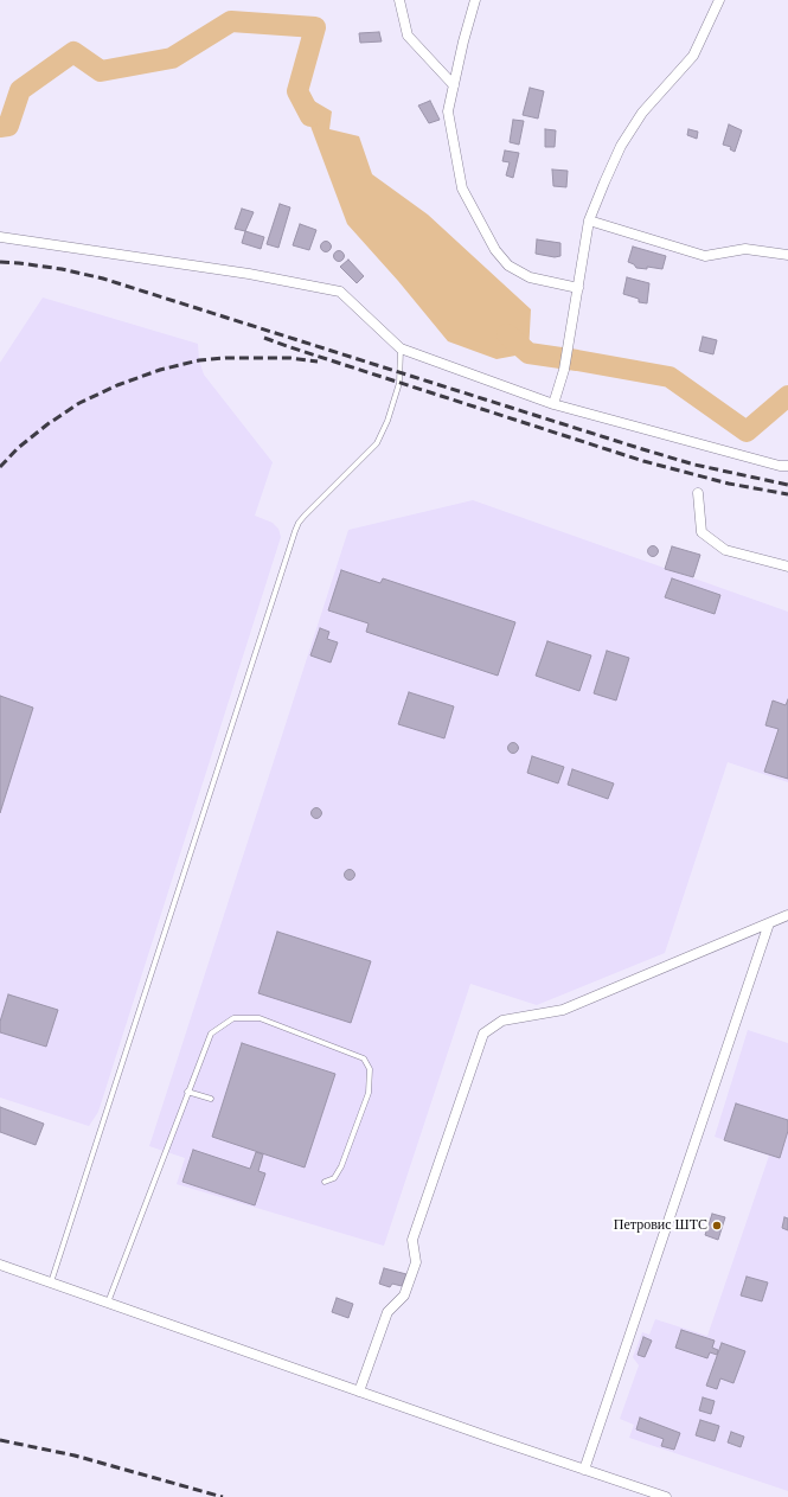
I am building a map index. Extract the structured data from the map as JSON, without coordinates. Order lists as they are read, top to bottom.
{
  "places": ["Петровис ШТС"]
}
